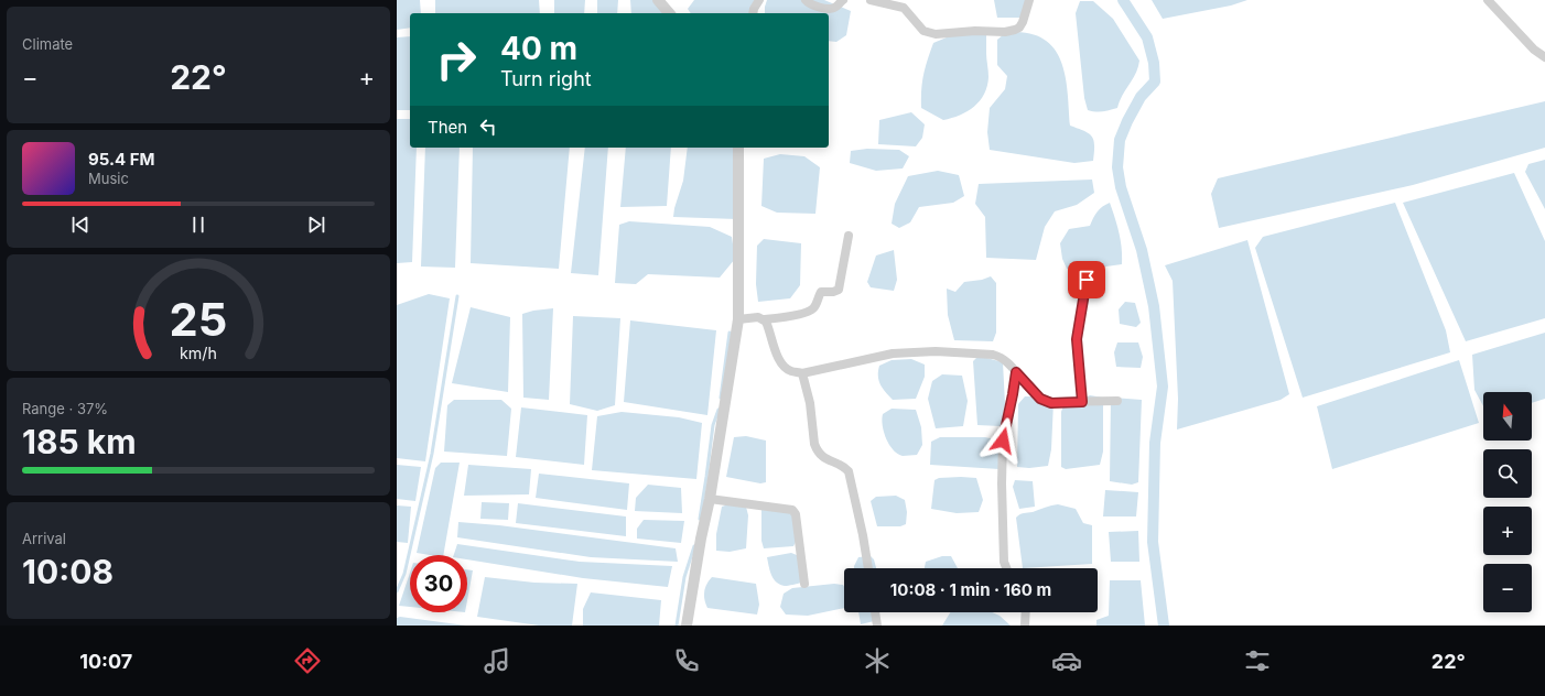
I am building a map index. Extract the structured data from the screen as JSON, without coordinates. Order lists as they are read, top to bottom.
{
  "north": "top",
  "page": {
    "tile": [
      "Climate",
      ["Range · 37%", "185 km"],
      ["Arrival", "10:08"]
    ],
    "turn": ["40 m", "Turn right"],
    "heat": ["−", "22°", "+"],
    "then": "Then",
    "song": ["95.4 FM", "Music"],
    "map_buttons": ["+", "−"],
    "limit": "30",
    "trip": "10:08 · 1 min · 160 m",
    "tabs": ["10:07", "22°"],
    "gauge": ["25", "km/h"]
  }
}
